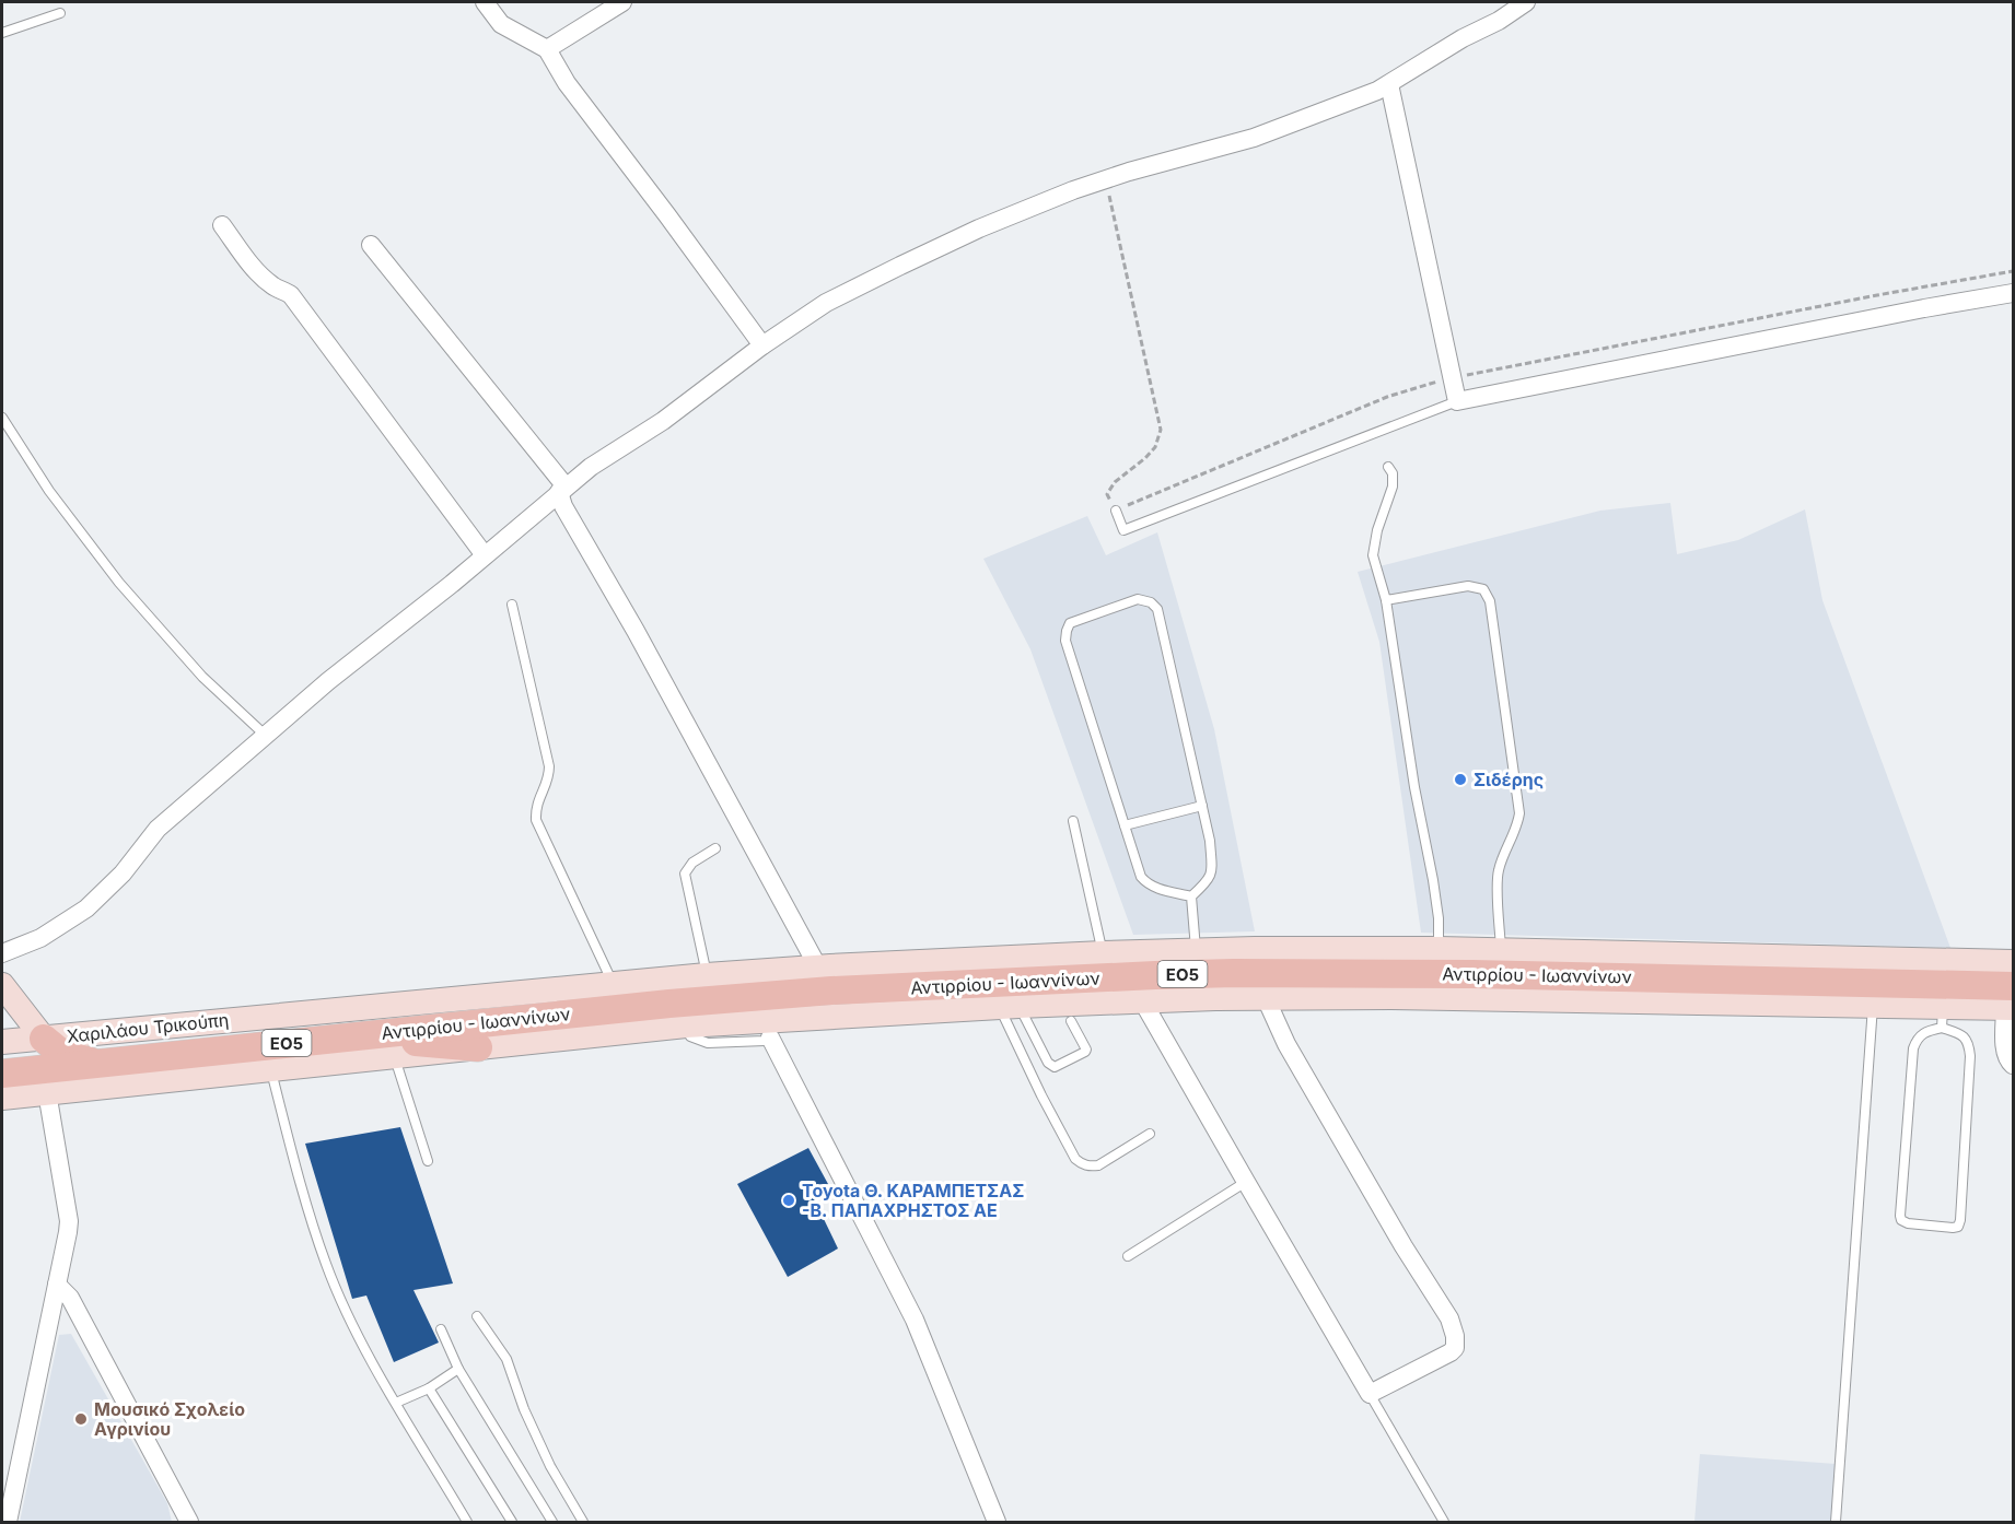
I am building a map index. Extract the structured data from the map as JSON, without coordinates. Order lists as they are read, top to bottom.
{
  "streets": {
    "main road": ["ΕΟ5", "Αντιρρίου - Ιωαννίνων"],
    "street": ["Χαριλάου Τρικούπη"]
  },
  "places": ["Σιδέρης", "Toyota Θ. ΚΑΡΑΜΠΕΤΣΑΣ -Β. ΠΑΠΑΧΡΗΣΤΟΣ ΑΕ", "Μουσικό Σχολείο Αγρινίου"]
}
